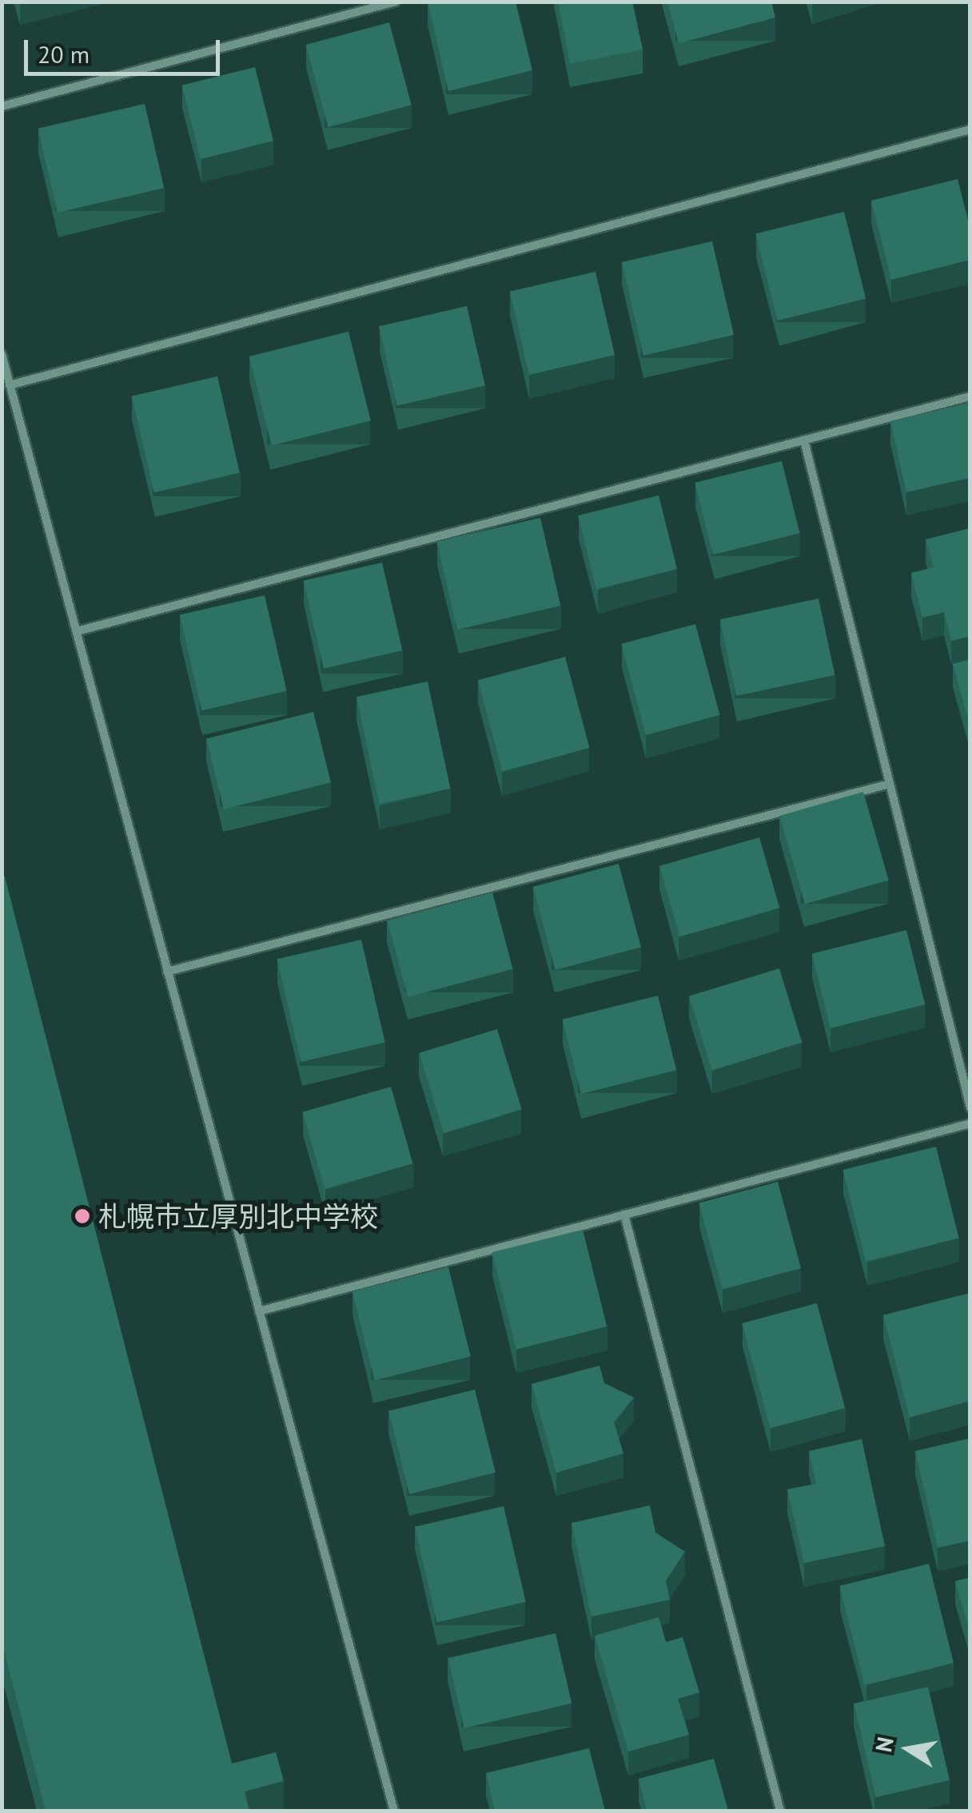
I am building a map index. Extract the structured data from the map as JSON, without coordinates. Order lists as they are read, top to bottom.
{
  "places": ["札幌市立厚別北中学校"],
  "scale_bar": "20 m",
  "north": "left"
}
